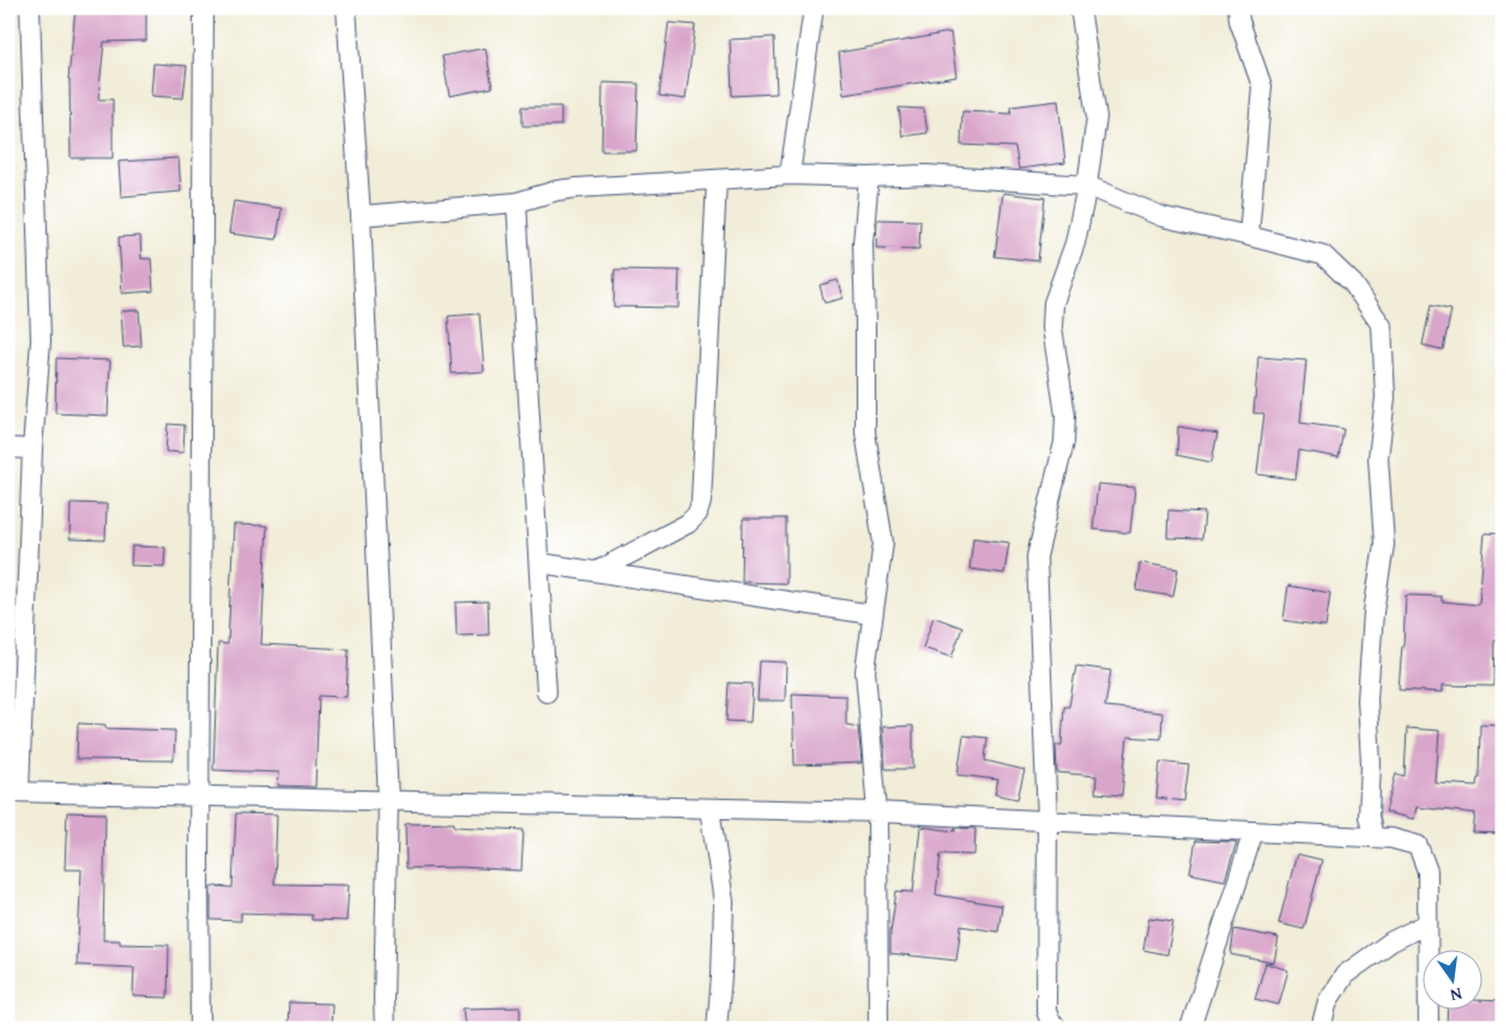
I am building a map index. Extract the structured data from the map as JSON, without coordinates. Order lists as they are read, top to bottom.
{
  "north": "bottom"
}
